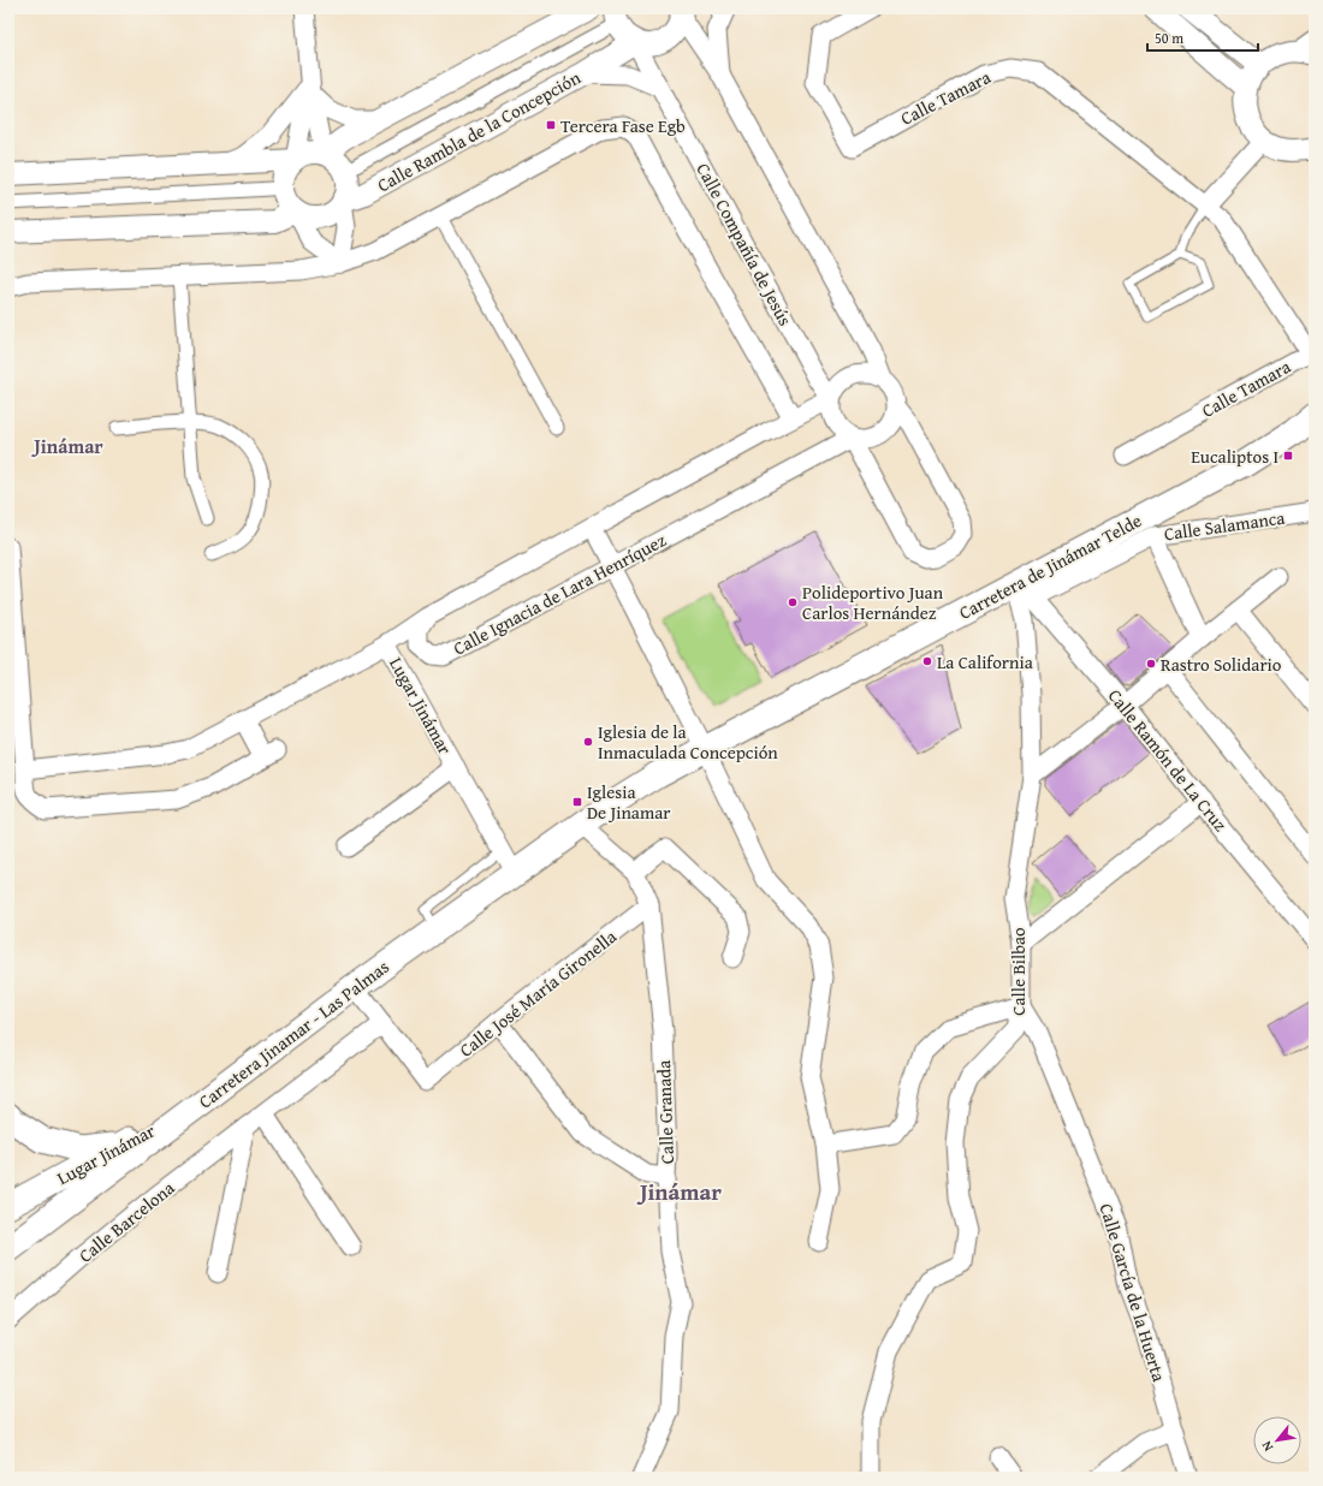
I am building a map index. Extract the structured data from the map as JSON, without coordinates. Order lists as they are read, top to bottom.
{
  "streets": {
    "main road": ["Carretera de Jinámar Telde", "Lugar Jinámar", "Carretera Jinamar - Las Palmas"],
    "street": [
      "Calle Tamara",
      "Calle Rambla de la Concepción",
      "Calle Compañía de Jesús",
      "Calle Salamanca",
      "Calle Ignacia de Lara Henríquez",
      "Calle Ramón de La Cruz",
      "Calle Bilbao",
      "Calle José María Gironella",
      "Calle Granada",
      "Calle Barcelona",
      "Calle García de la Huerta"
    ]
  },
  "crossings": [
    ["Calle Rambla de la Concepción", "Calle Compañía de Jesús"],
    ["Calle Compañía de Jesús", "Calle Ignacia de Lara Henríquez"],
    ["Calle Salamanca", "Carretera de Jinámar Telde"],
    ["Calle Salamanca", "Calle Ramón de La Cruz"],
    ["Calle Salamanca", "Calle Bilbao"],
    ["Carretera de Jinámar Telde", "Calle Ramón de La Cruz"],
    ["Carretera de Jinámar Telde", "Calle Bilbao"],
    ["Carretera de Jinámar Telde", "Carretera Jinamar - Las Palmas"],
    ["Carretera de Jinámar Telde", "Calle Granada"],
    ["Lugar Jinámar", "Carretera Jinamar - Las Palmas"],
    ["Calle Ramón de La Cruz", "Calle Bilbao"],
    ["Calle Bilbao", "Calle García de la Huerta"],
    ["Calle José María Gironella", "Calle Granada"],
    ["Calle José María Gironella", "Calle Barcelona"],
    ["Carretera Jinamar - Las Palmas", "Calle Granada"]
  ],
  "districts": ["Jinámar", "Jinámar"],
  "places": {
    "transit": ["Tercera Fase Egb", "Eucaliptos I", "Iglesia De Jinamar"],
    "other": [
      "Polideportivo Juan Carlos Hernández",
      "La California",
      "Rastro Solidario",
      "Iglesia de la Inmaculada Concepción"
    ]
  },
  "scale_bar": "50 m",
  "north": "bottom left"
}
